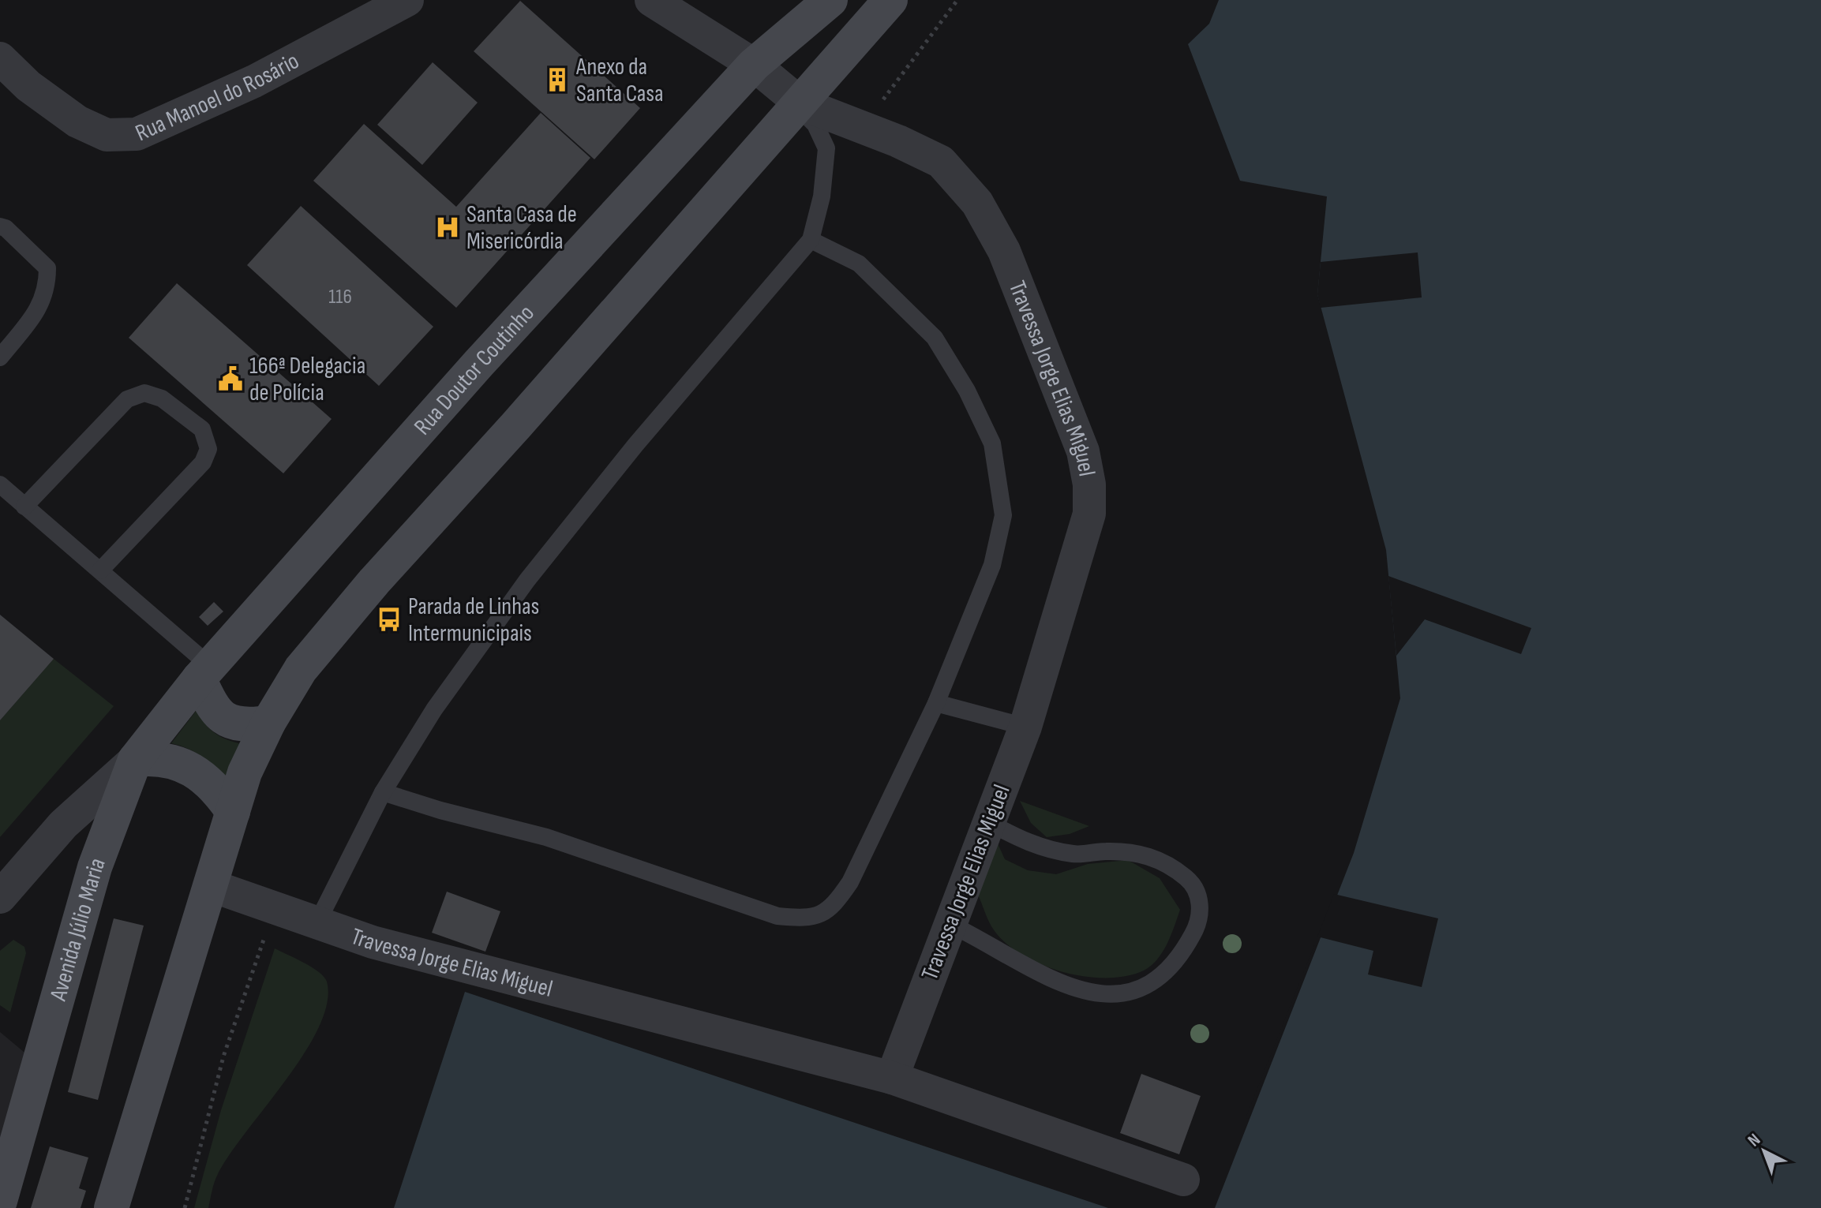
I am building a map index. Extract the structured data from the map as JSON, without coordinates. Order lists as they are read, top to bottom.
{
  "streets": {
    "main road": ["Rua Doutor Coutinho", "Avenida Júlio Maria"],
    "street": ["Rua Manoel do Rosário", "Travessa Jorge Elias Miguel"]
  },
  "crossings": [
    ["Rua Doutor Coutinho", "Travessa Jorge Elias Miguel"],
    ["Rua Doutor Coutinho", "Avenida Júlio Maria"]
  ],
  "places": {
    "building": ["Anexo da Santa Casa"],
    "hospital": ["Santa Casa de Misericórdia"],
    "public building": ["166ª Delegacia de Polícia"],
    "bus stop": ["Parada de Linhas Intermunicipais"]
  },
  "house_numbers": ["116"],
  "north": "top left"
}
